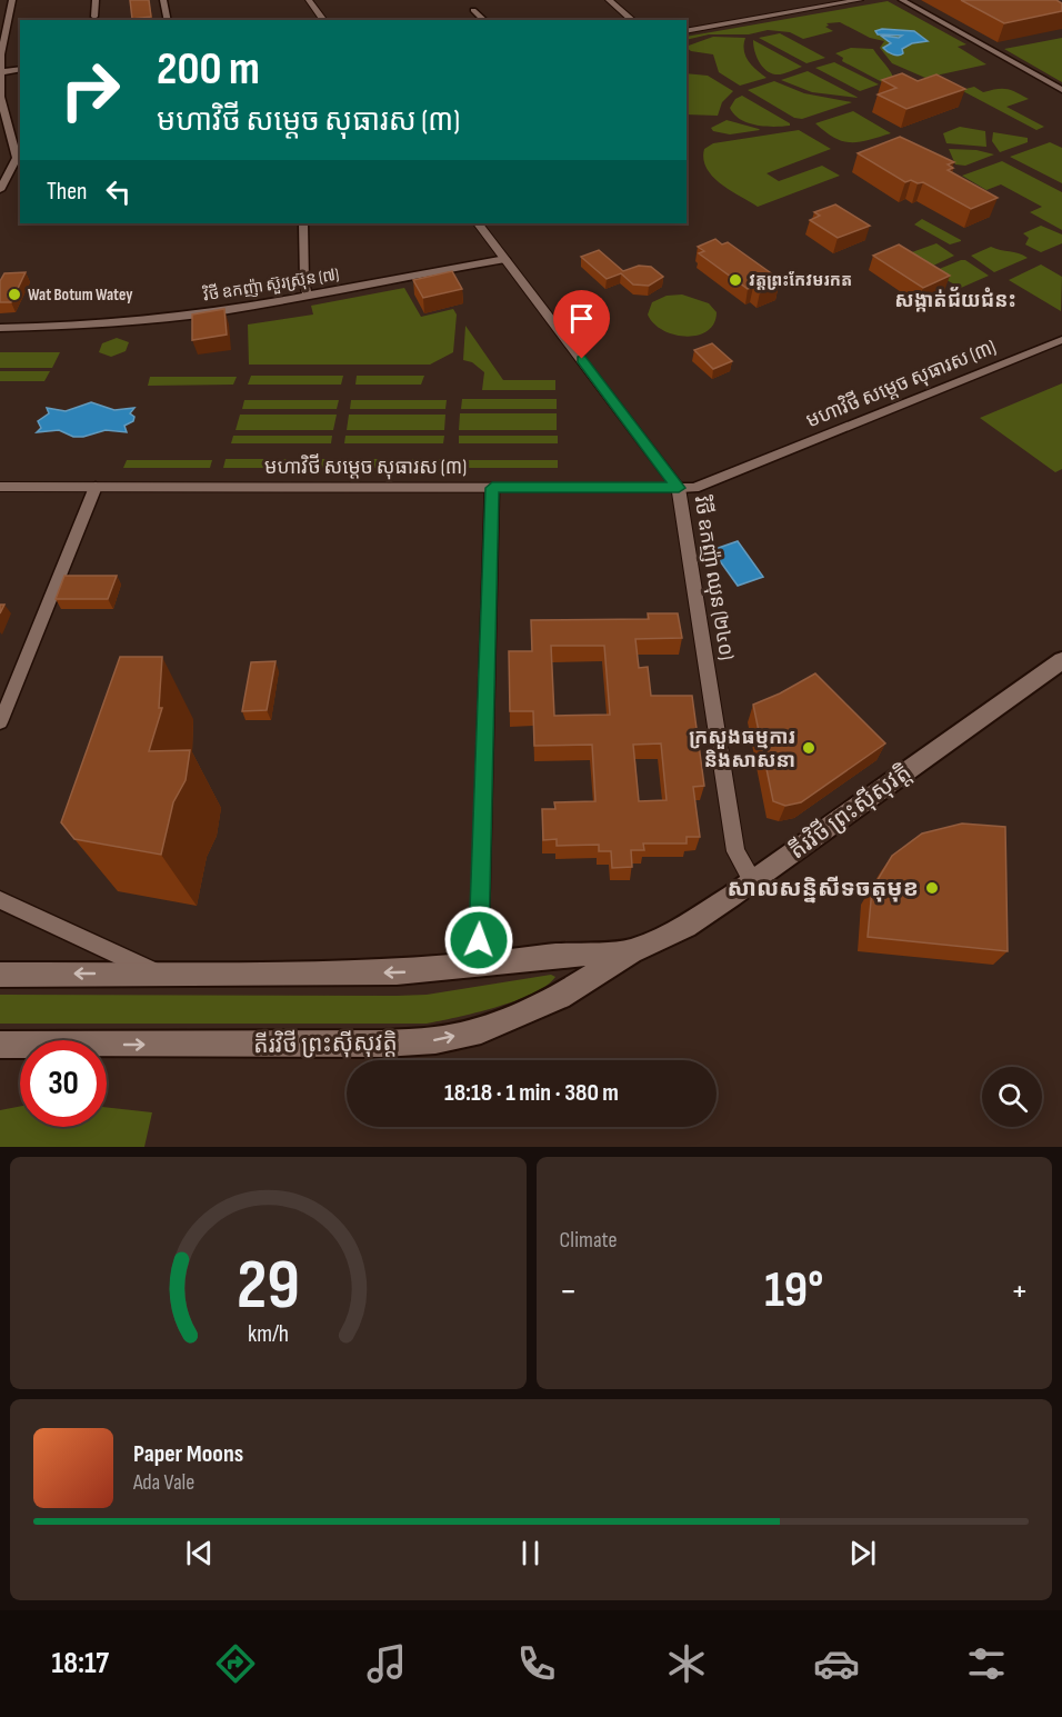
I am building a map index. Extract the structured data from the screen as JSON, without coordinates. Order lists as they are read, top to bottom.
{
  "streets": {
    "main road": ["តីរវិថី ព្រះស៊ីសុវត្តិ"],
    "street": ["វិថី ឧកញ៉ា ស៊ួរស៊្រុន (៧)", "មហាវិថី សម្តេច សុធារស (៣)", "វិថី ឧកញ៉ា ឈុន (២៤០)"]
  },
  "crossings": [
    ["វិថី ឧកញ៉ា ស៊ួរស៊្រុន (៧)", "វិថី ឧកញ៉ា ឈុន (២៤០)"],
    ["មហាវិថី សម្តេច សុធារស (៣)", "វិថី ឧកញ៉ា ឈុន (២៤០)"],
    ["វិថី ឧកញ៉ា ឈុន (២៤០)", "តីរវិថី ព្រះស៊ីសុវត្តិ"]
  ],
  "districts": ["សង្កាត់ជ័យជំនះ"],
  "places": [
    "វត្តព្រះកែវមរកត",
    "Wat Botum Watey",
    "ក្រសួងធម្មការ និងសាសនា",
    "សាលសន្និសីទចតុមុខ"
  ],
  "page": {
    "turn": ["200 m", "មហាវិថី សម្តេច សុធារស (៣)"],
    "then": "Then",
    "limit": "30",
    "trip": "18:18 · 1 min · 380 m",
    "tile": "Climate",
    "heat": ["−", "19°", "+"],
    "song": ["Paper Moons", "Ada Vale"],
    "tabs": "18:17",
    "gauge": ["29", "km/h"]
  }
}
